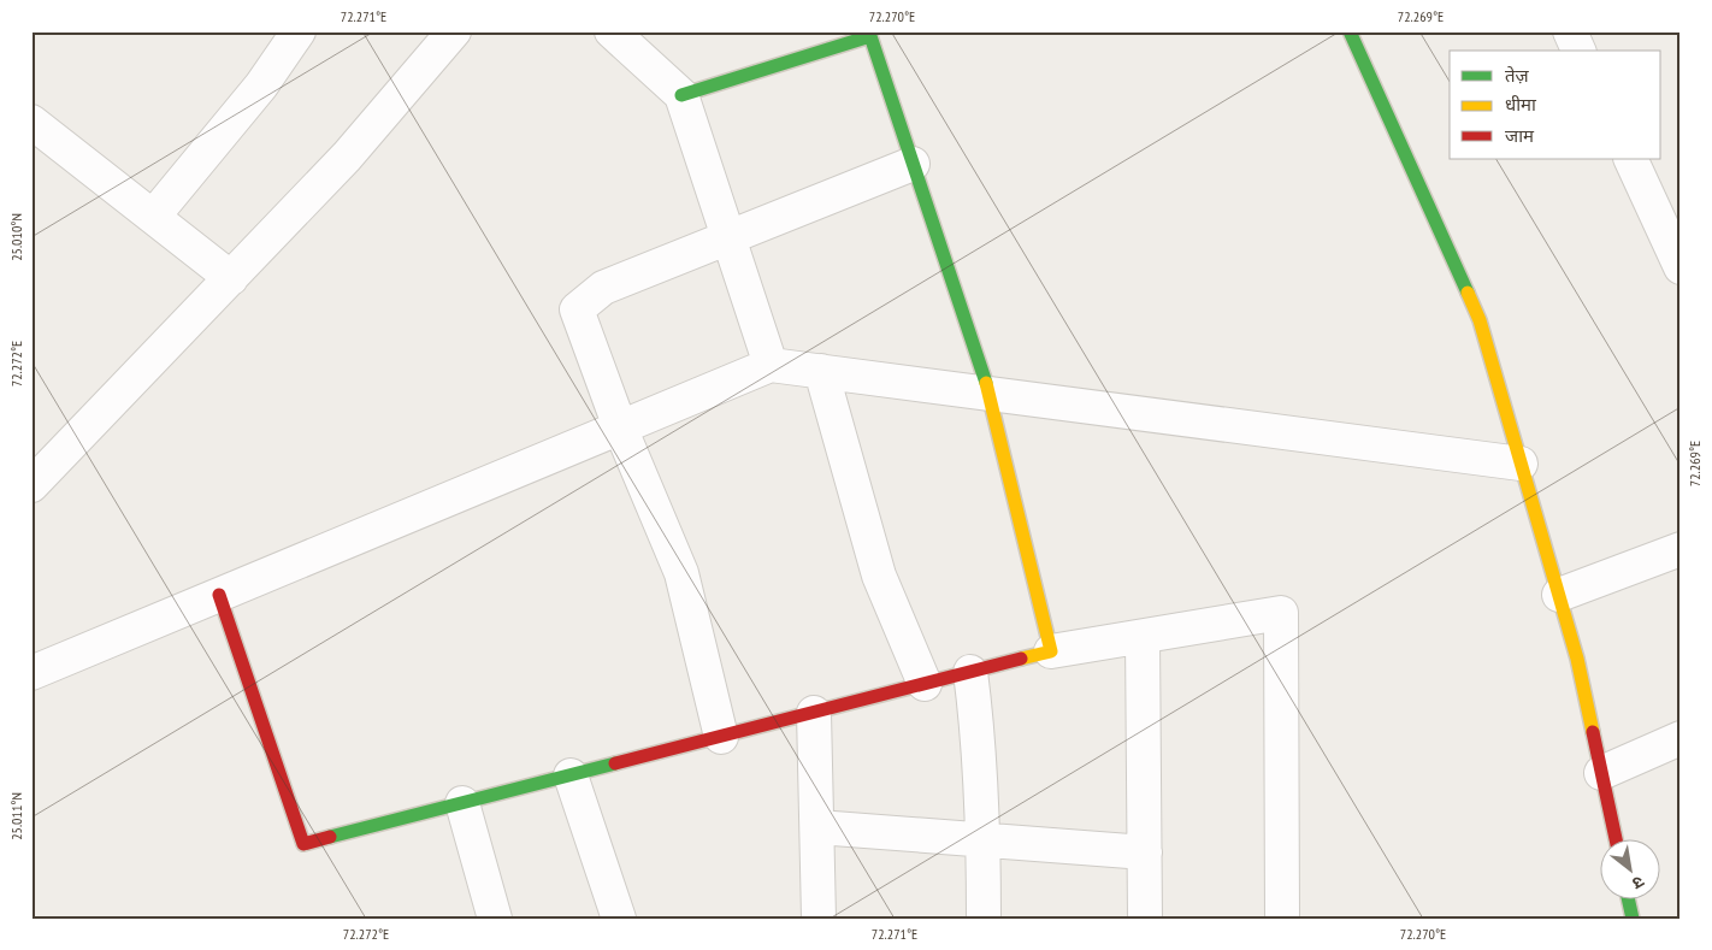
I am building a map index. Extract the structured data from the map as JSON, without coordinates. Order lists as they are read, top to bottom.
{
  "legend": ["तेज़", "धीमा", "जाम"],
  "north": "bottom right",
  "coordinates": [
    "72.271°E",
    "72.270°E",
    "72.269°E",
    "25.010°N",
    "72.272°E",
    "25.011°N"
  ]
}
